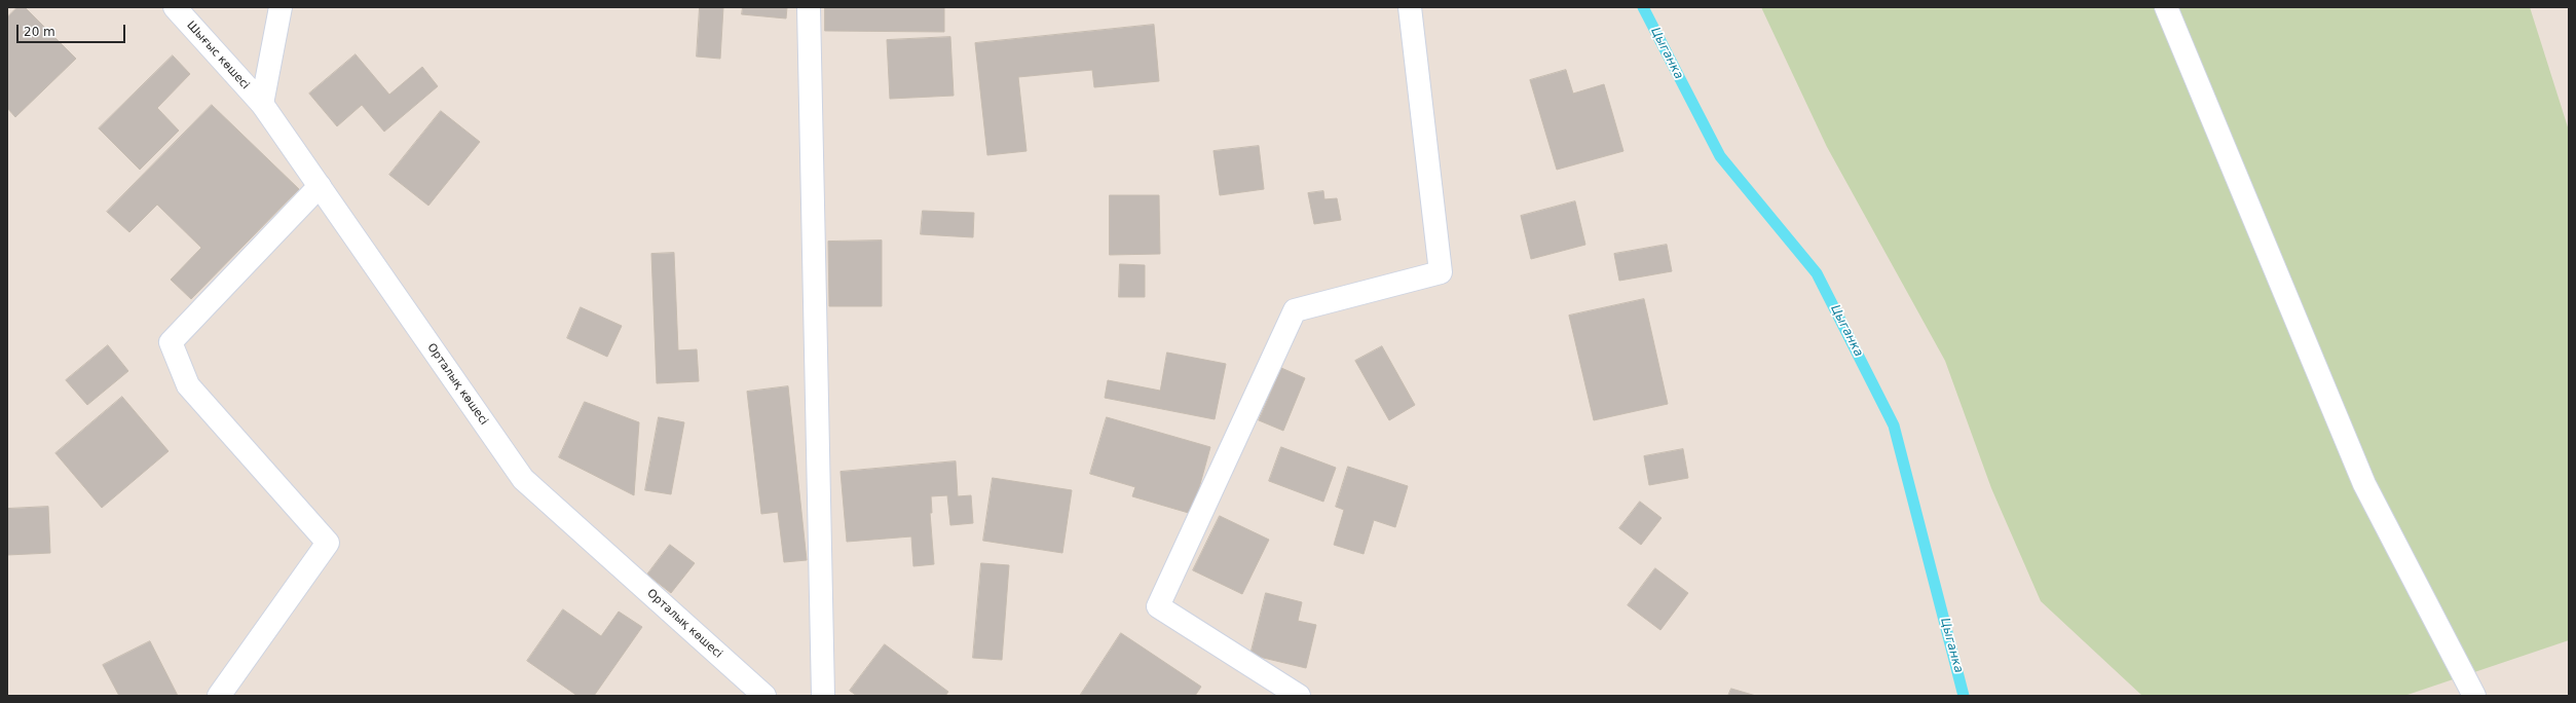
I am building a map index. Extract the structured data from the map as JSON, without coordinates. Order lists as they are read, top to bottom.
{
  "streets": {
    "street": ["Шығыс көшесі", "Орталық көшесі"]
  },
  "crossings": [
    ["Шығыс көшесі", "Орталық көшесі"]
  ],
  "water": ["Цыганка"],
  "scale_bar": "20 m"
}
